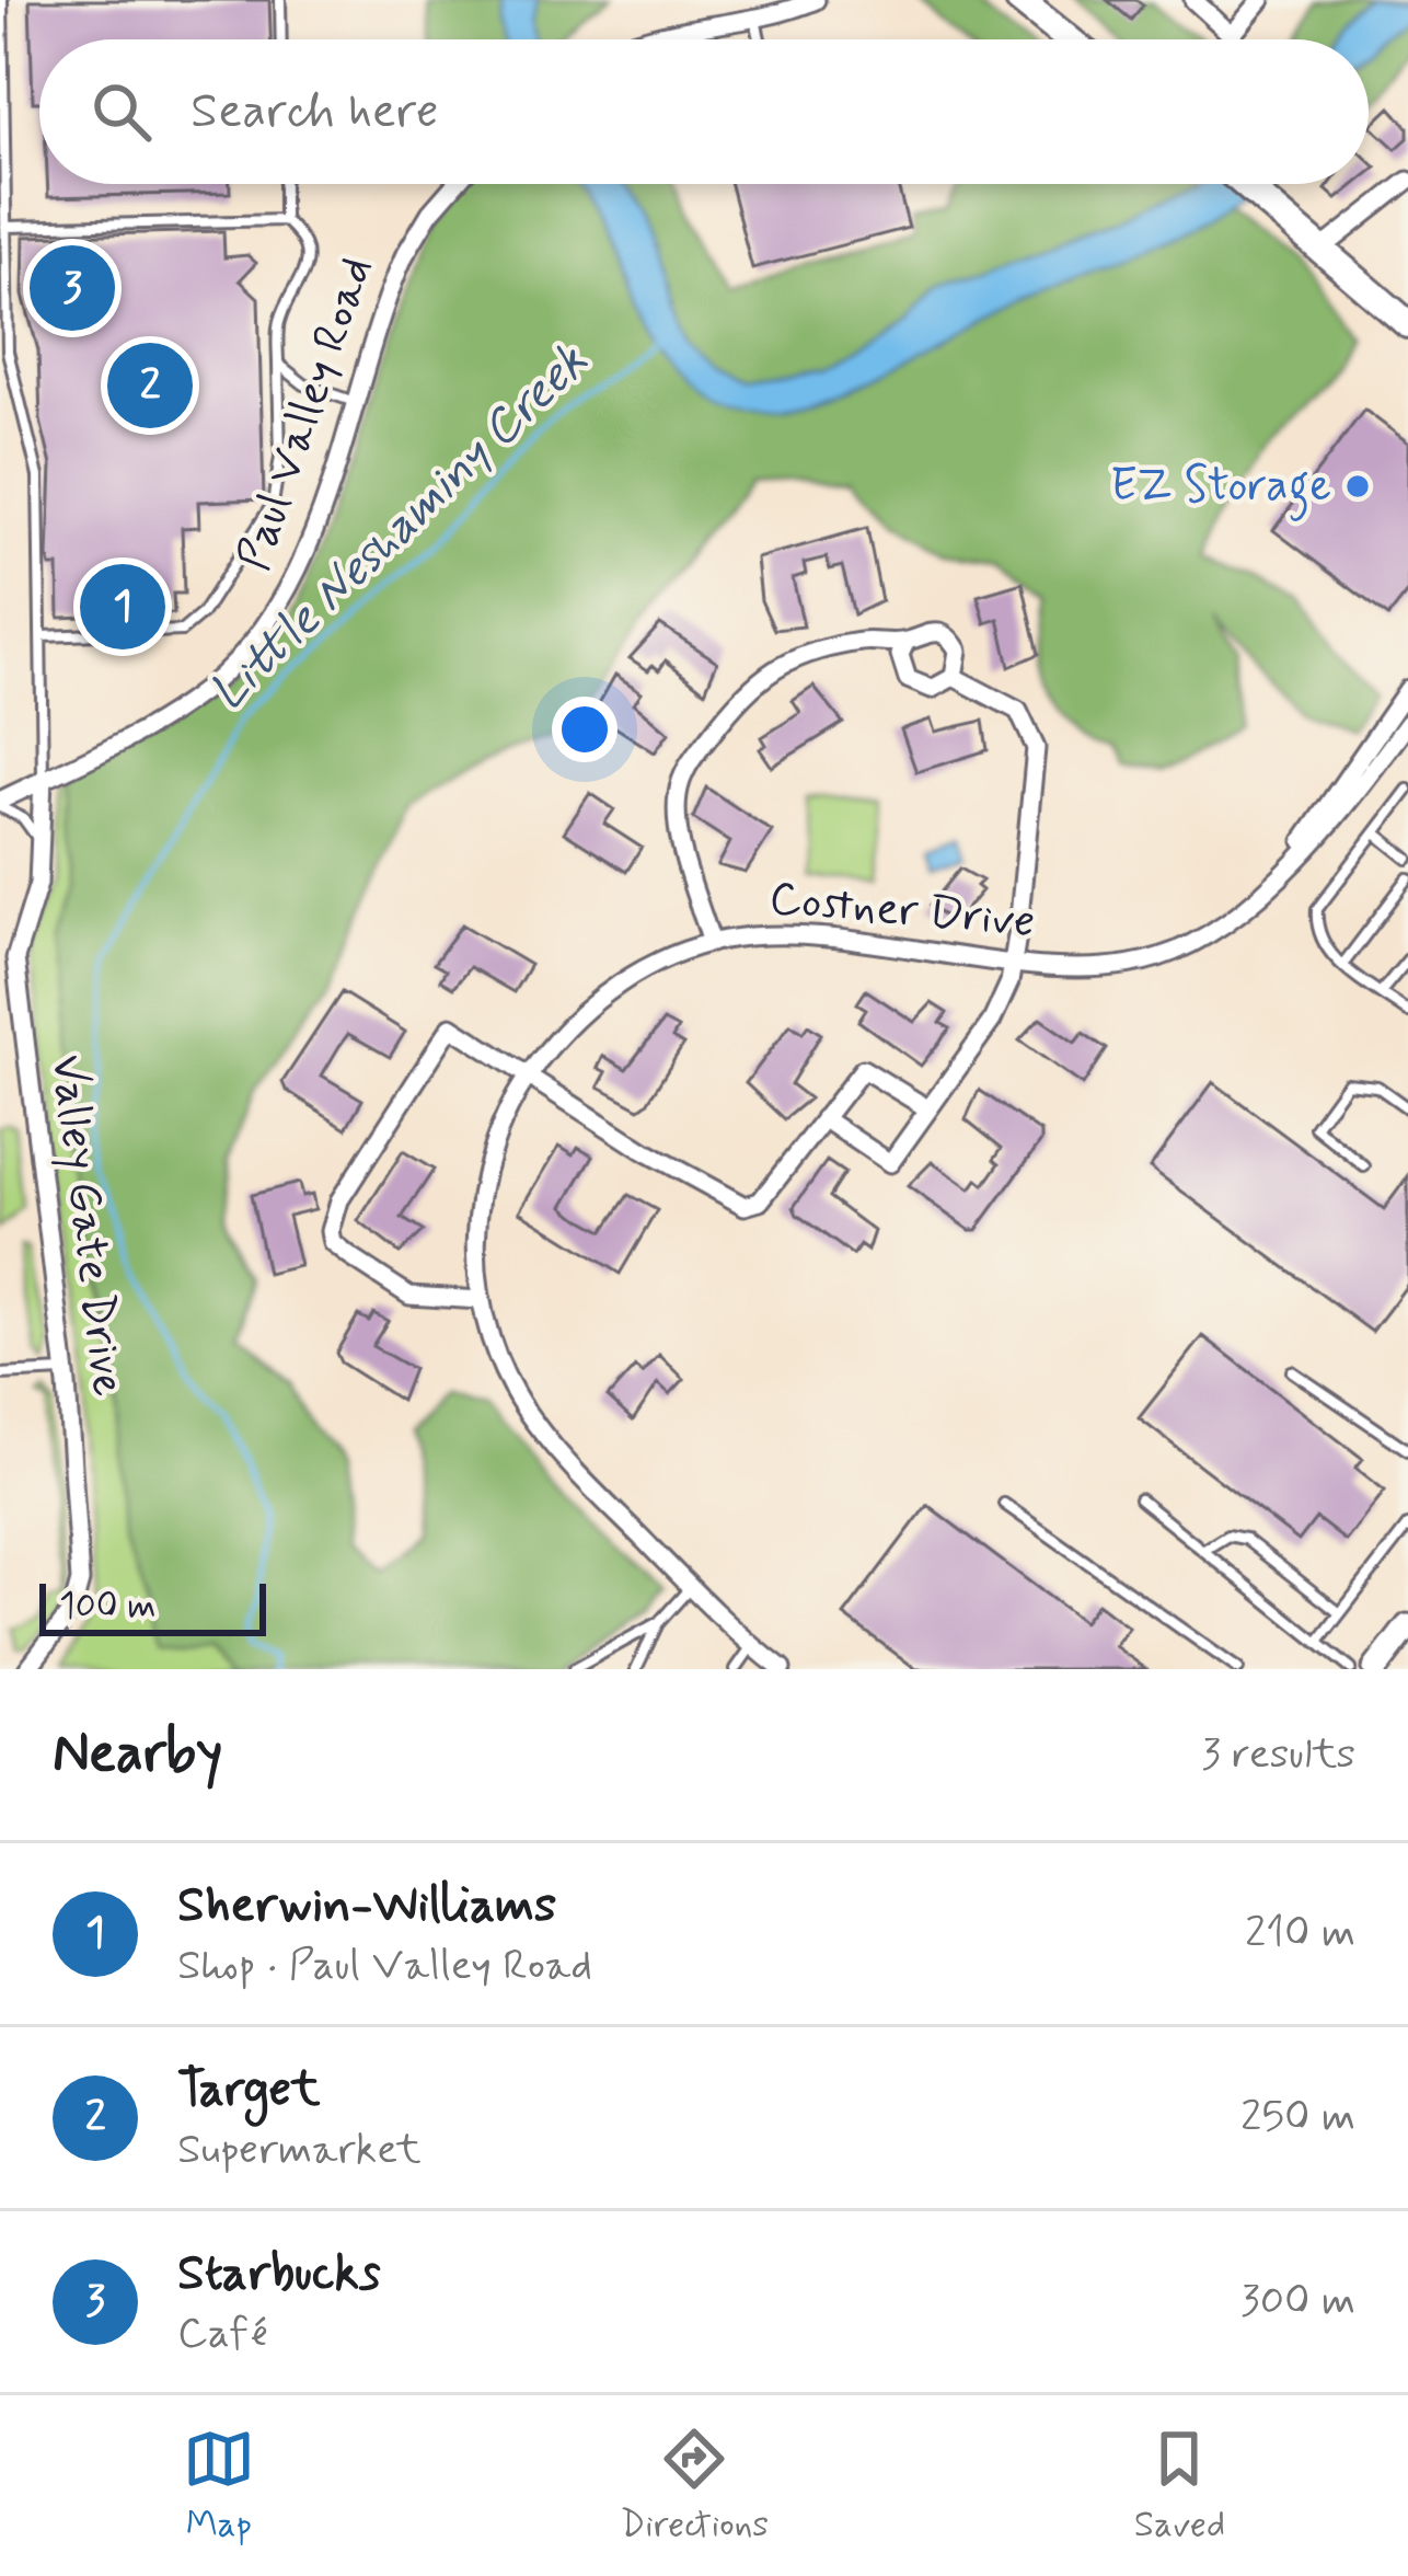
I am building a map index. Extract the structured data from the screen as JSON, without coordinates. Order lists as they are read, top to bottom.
{
  "streets": {
    "street": ["Paul Valley Road", "Costner Drive", "Valley Gate Drive"]
  },
  "crossings": [
    ["Paul Valley Road", "Valley Gate Drive"]
  ],
  "water": ["Little Neshaminy Creek"],
  "places": ["EZ Storage"],
  "scale_bar": "100 m",
  "page": {
    "search": "Search here",
    "pins": ["3", "2", "1"],
    "scale": "100 m",
    "heading": ["Nearby", "3 results"],
    "list": [
      {
        "mark": "1",
        "name": "Sherwin-Williams",
        "note": "Shop · Paul Valley Road",
        "value": "210 m"
      },
      {
        "mark": "2",
        "name": "Target",
        "note": "Supermarket",
        "value": "250 m"
      },
      {
        "mark": "3",
        "name": "Starbucks",
        "note": "Café",
        "value": "300 m"
      }
    ],
    "nav": ["Map", "Directions", "Saved"]
  }
}
